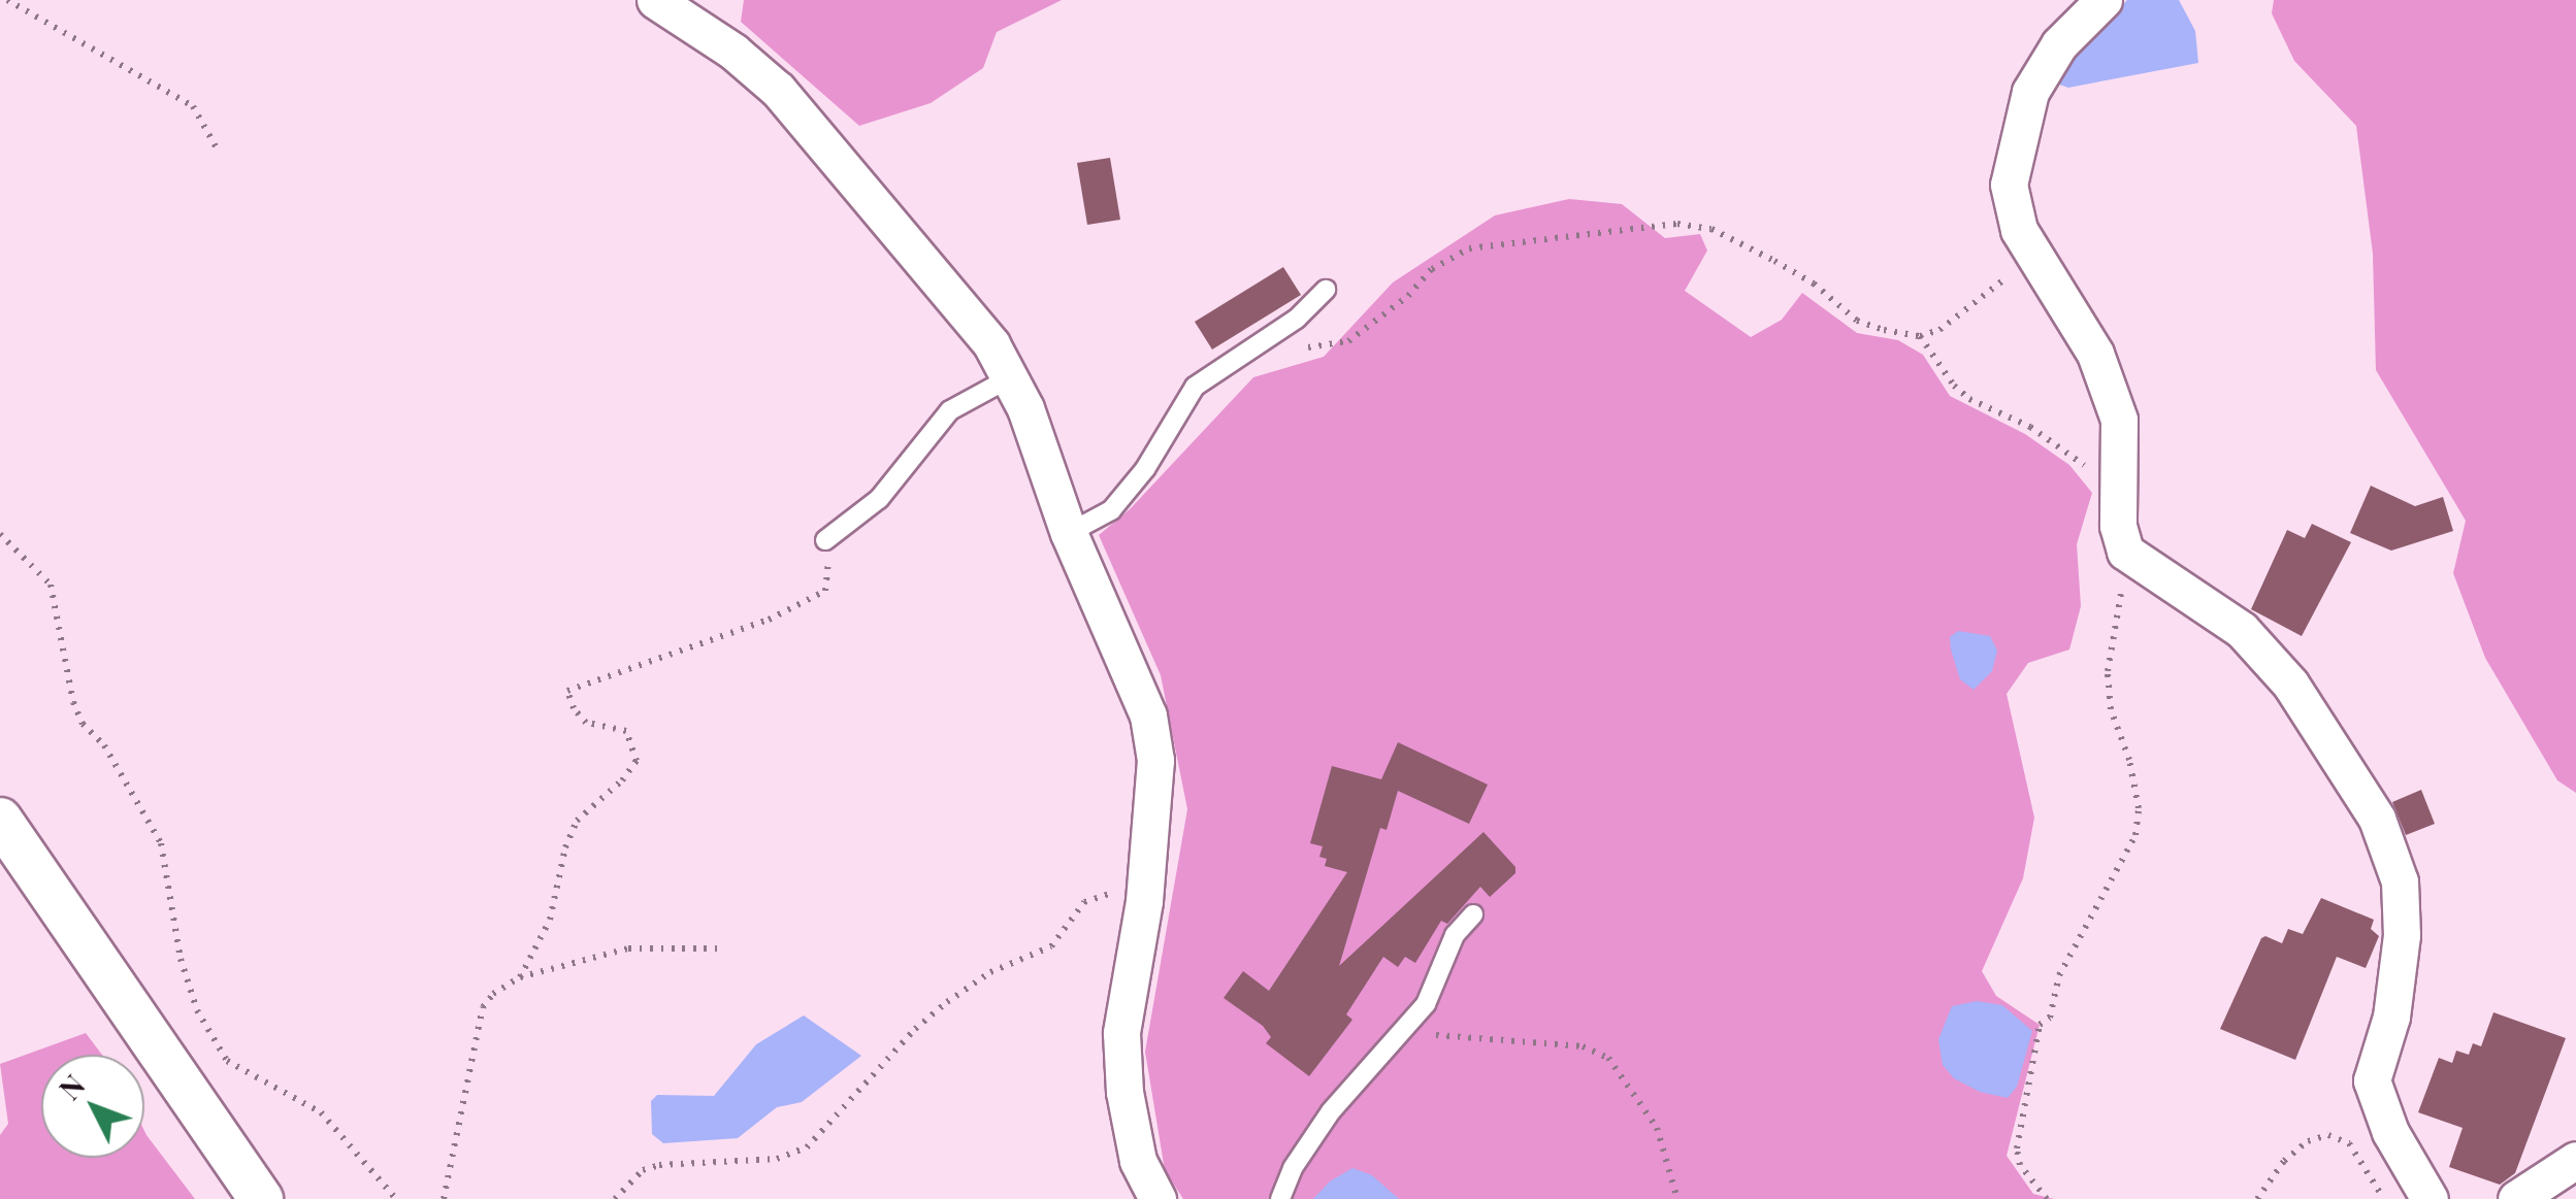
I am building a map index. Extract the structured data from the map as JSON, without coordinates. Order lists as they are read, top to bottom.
{
  "north": "top left"
}
